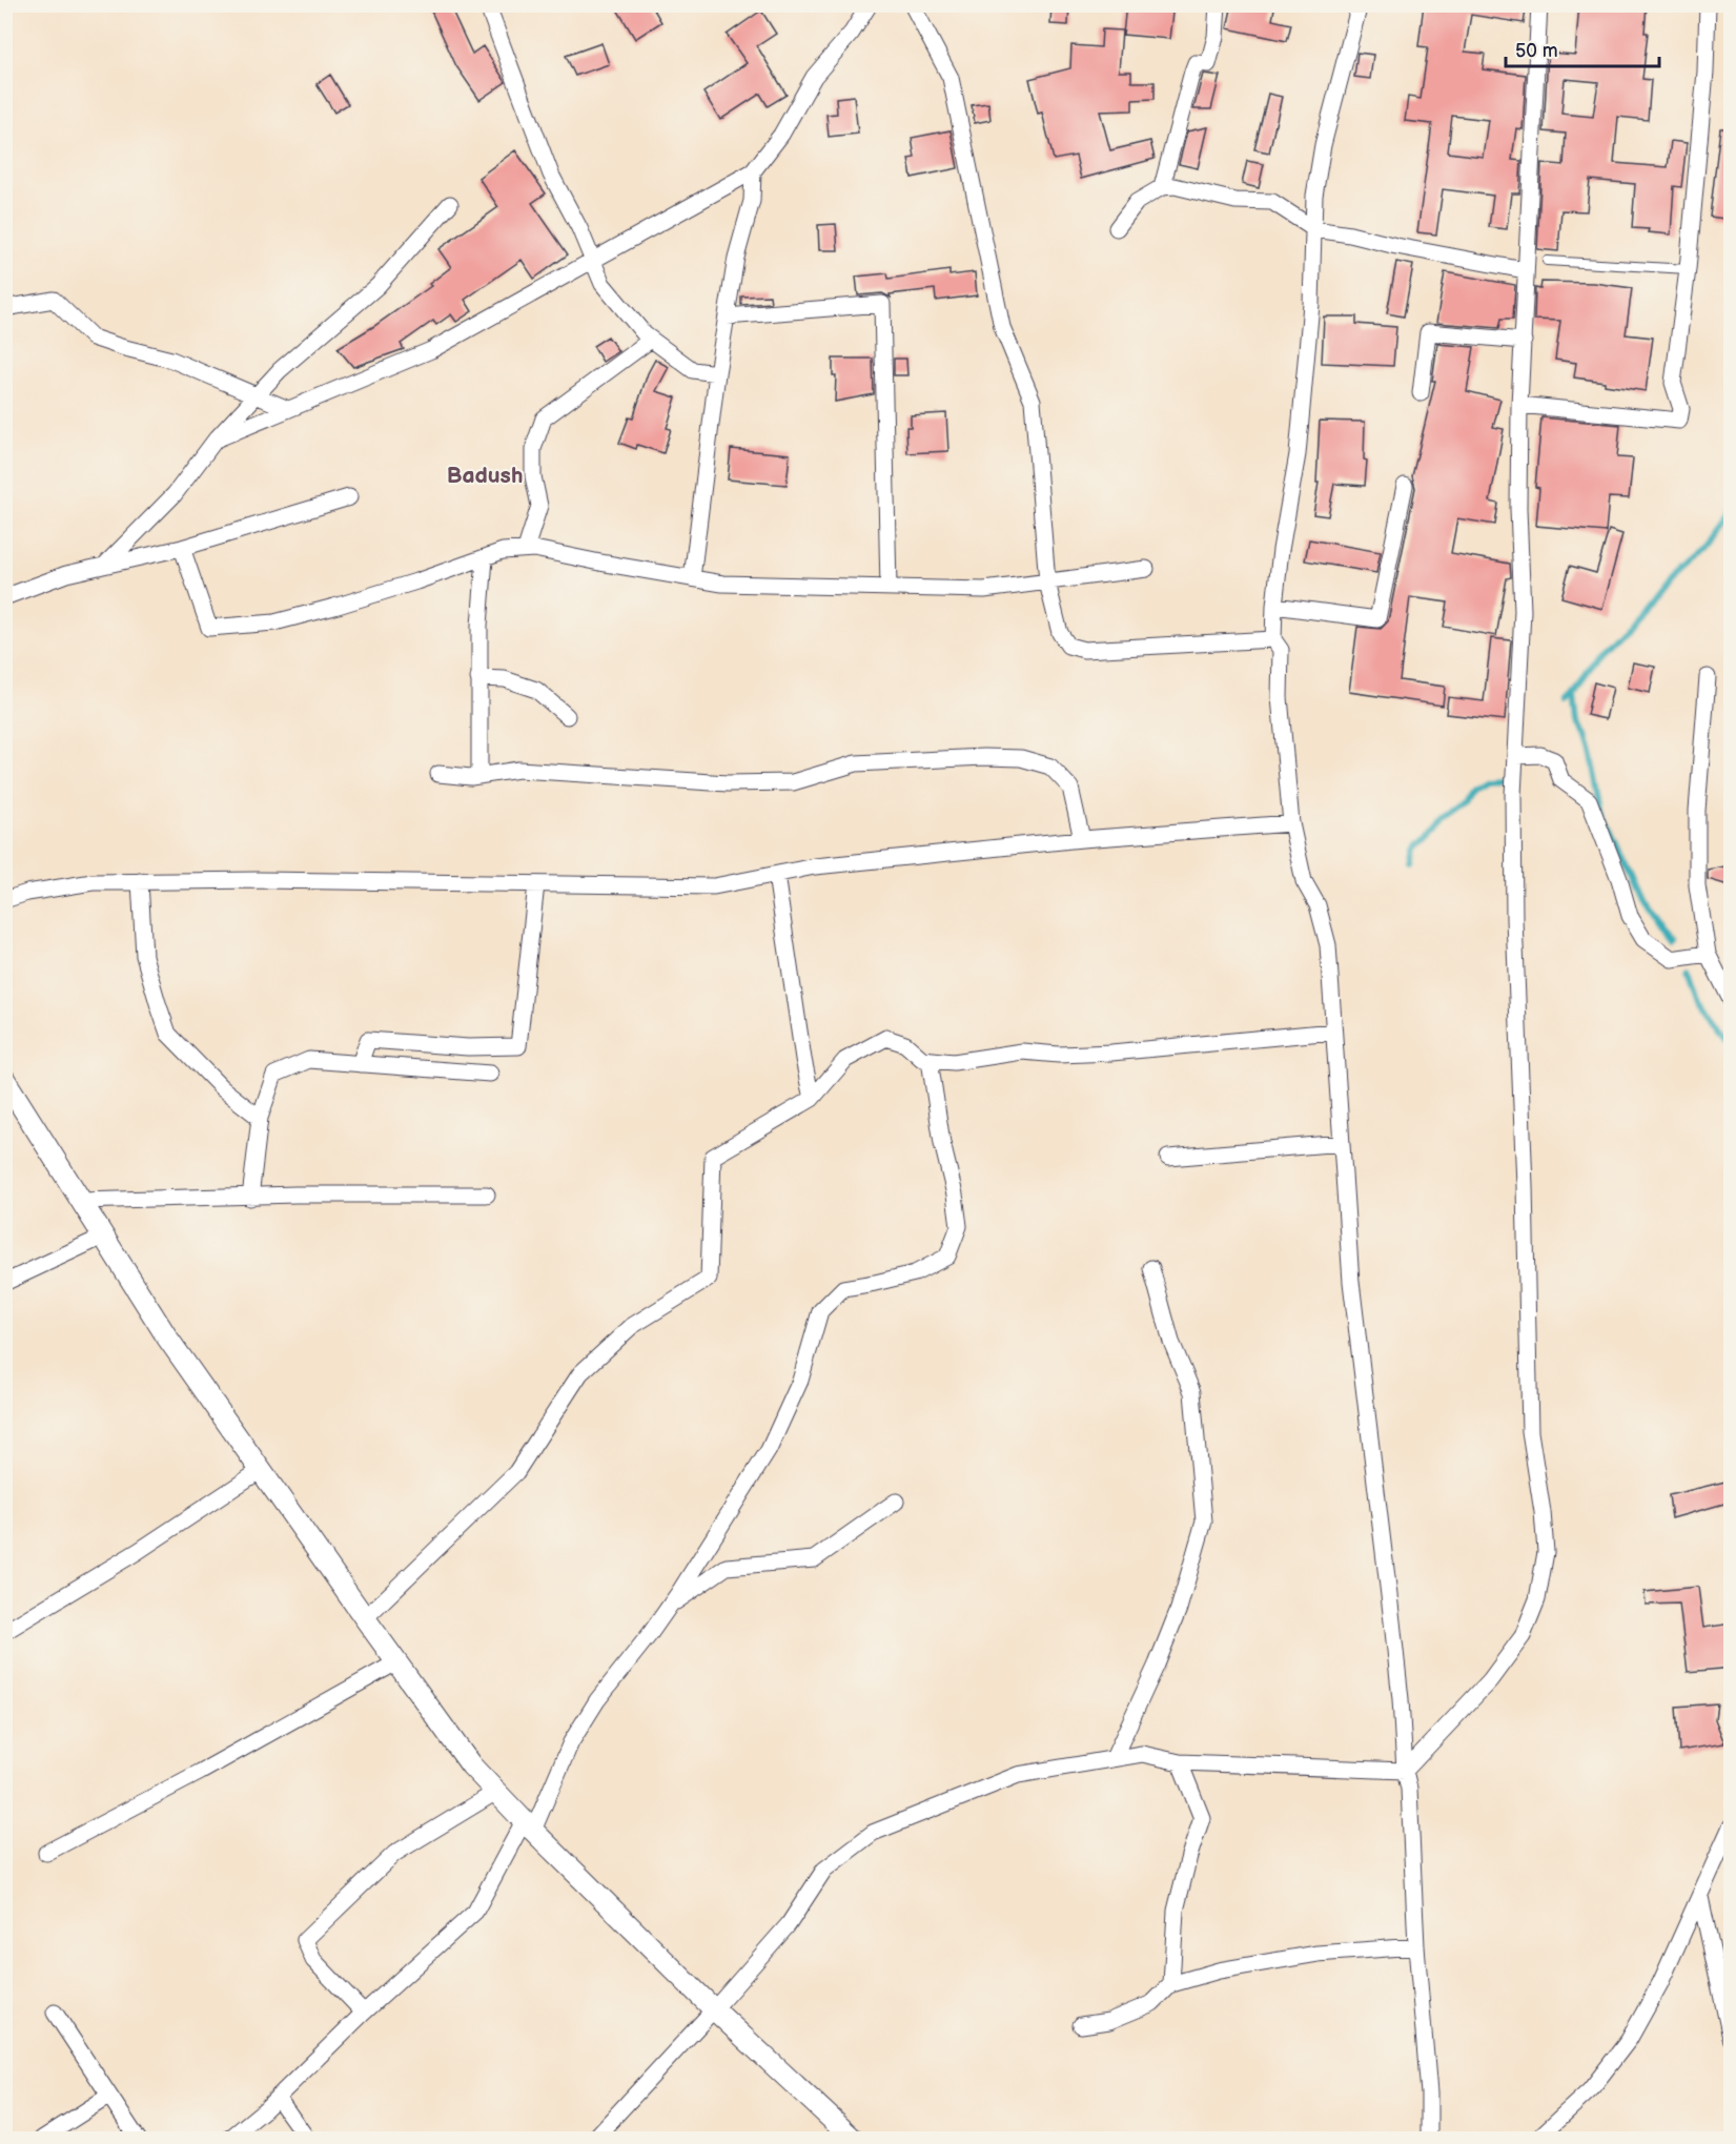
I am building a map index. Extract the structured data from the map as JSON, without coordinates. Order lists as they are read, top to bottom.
{
  "districts": ["Badush"],
  "scale_bar": "50 m"
}
